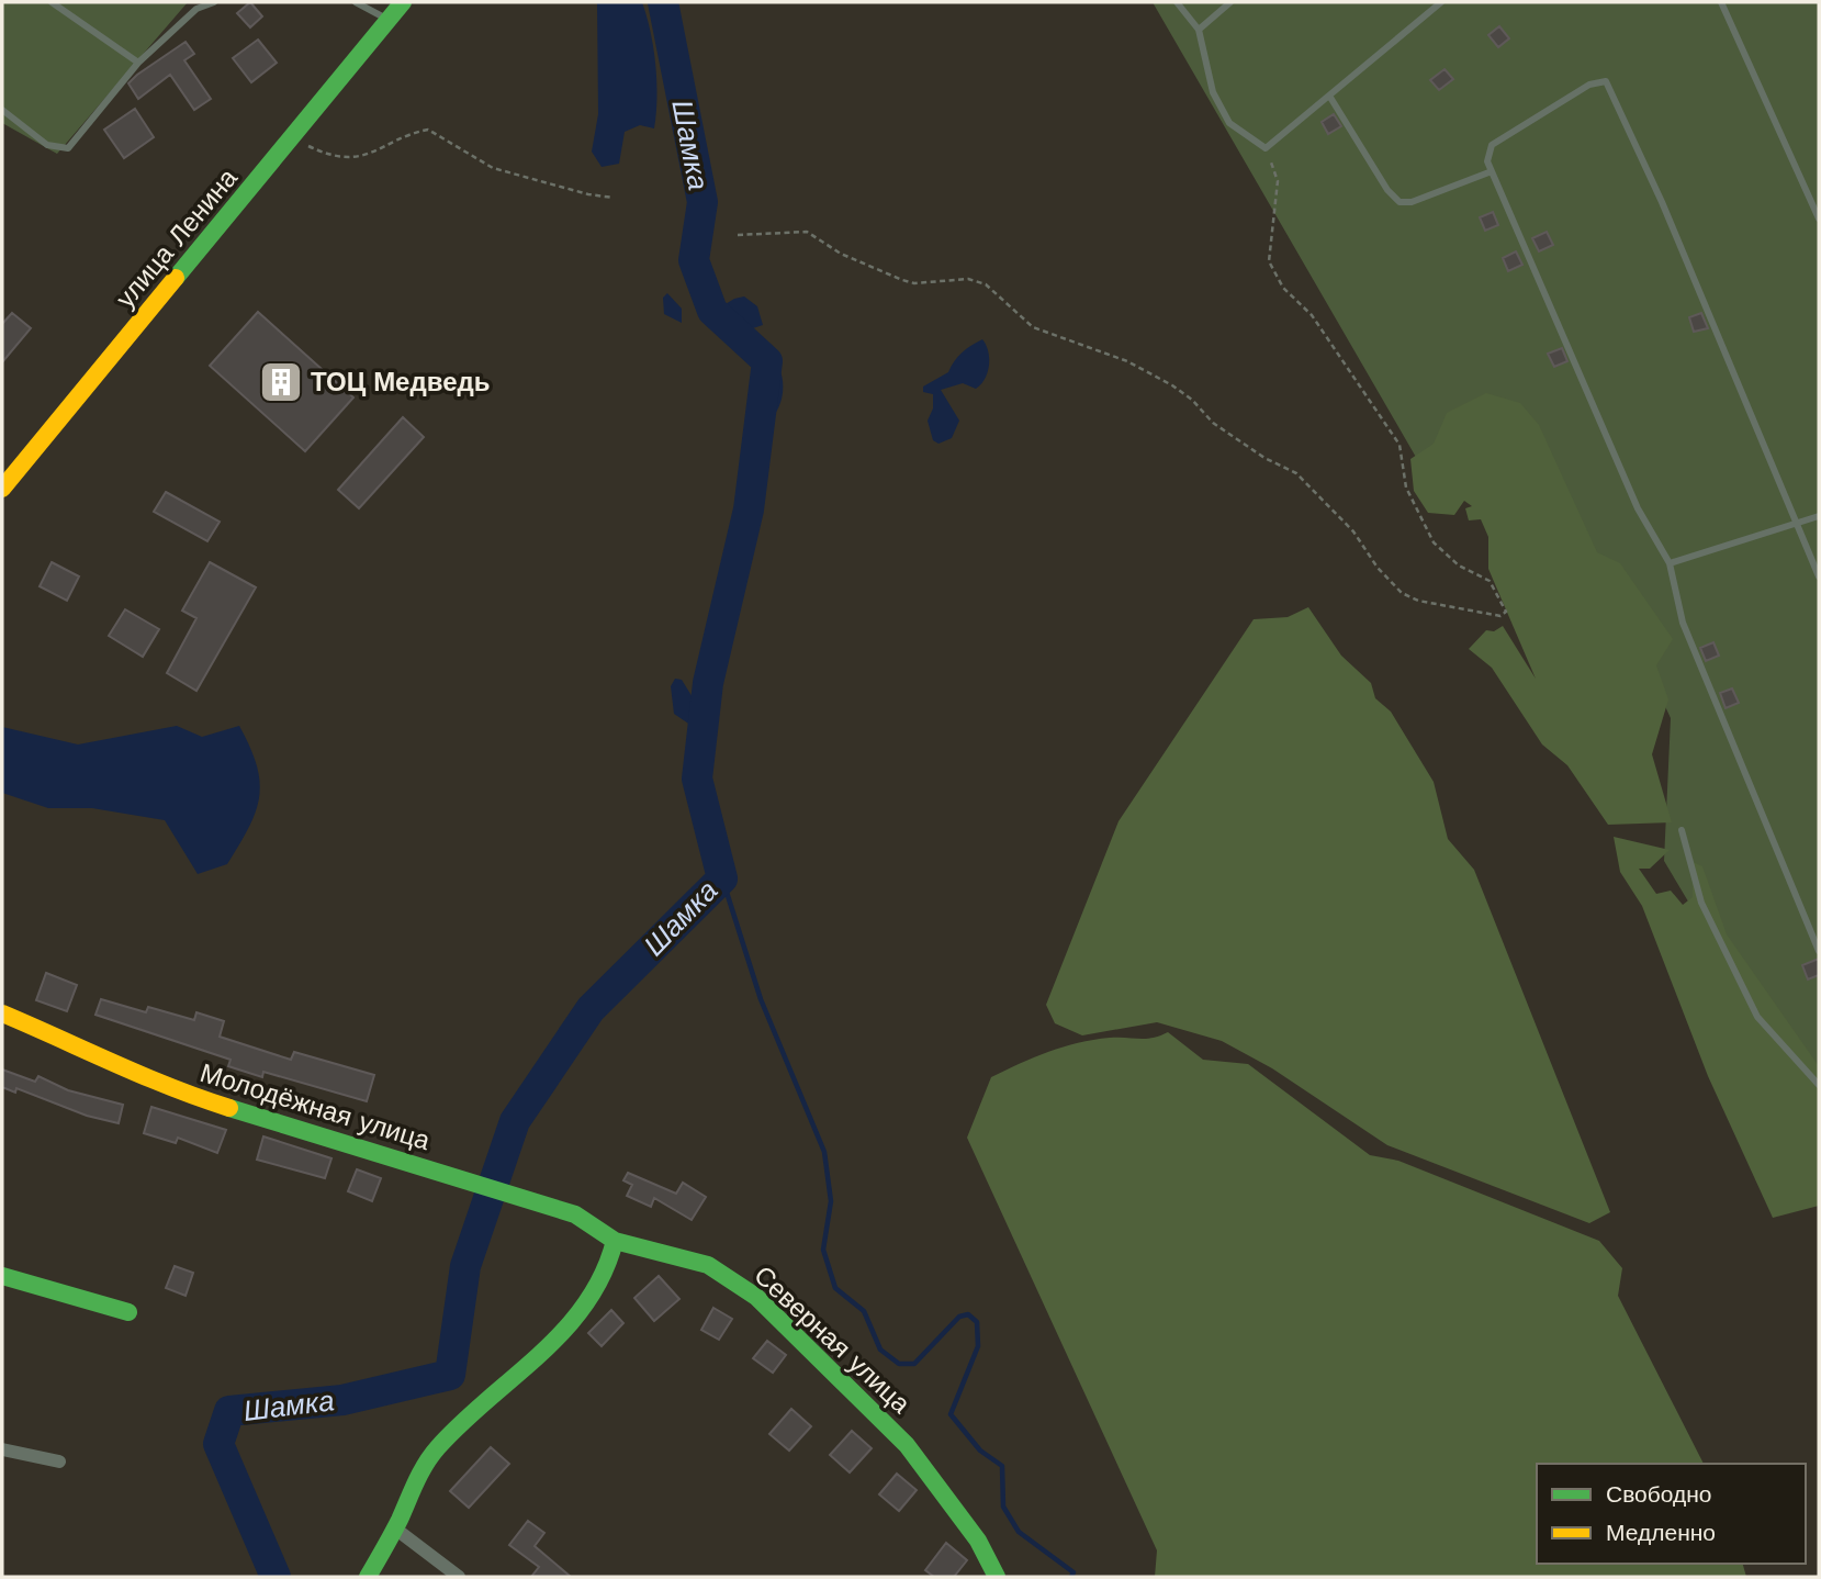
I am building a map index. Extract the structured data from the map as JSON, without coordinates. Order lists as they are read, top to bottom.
{
  "streets": {
    "street": ["улица Ленина", "Молодёжная улица", "Северная улица"]
  },
  "crossings": [
    ["Молодёжная улица", "Северная улица"]
  ],
  "water": ["Шамка"],
  "places": {
    "building": ["ТОЦ Медведь"]
  },
  "legend": ["Свободно", "Медленно"]
}
